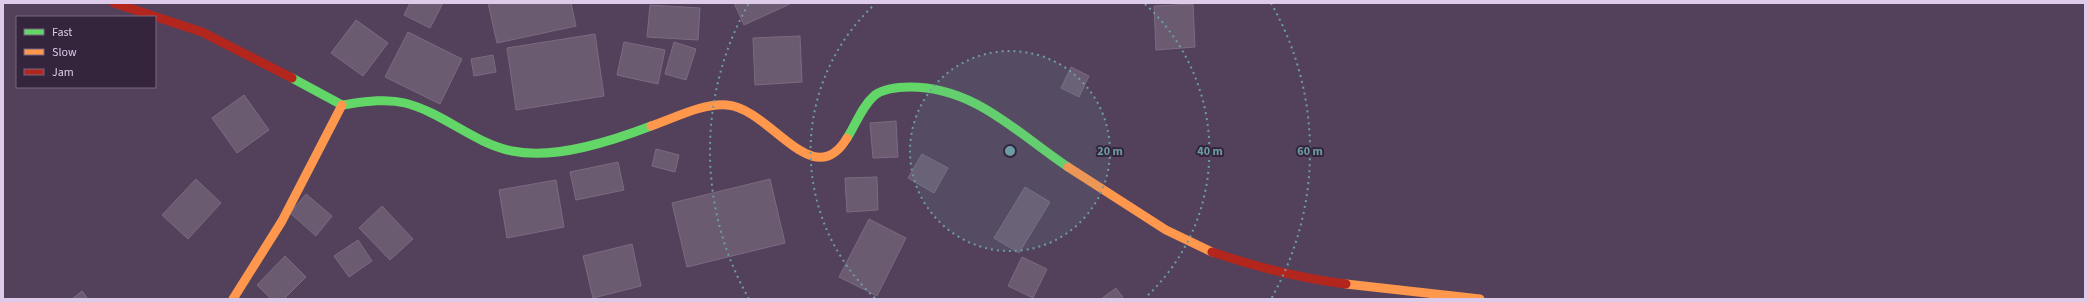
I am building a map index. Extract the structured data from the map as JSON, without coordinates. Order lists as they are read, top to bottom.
{
  "legend": ["Fast", "Slow", "Jam"],
  "rings": ["20 m", "40 m", "60 m"]
}
